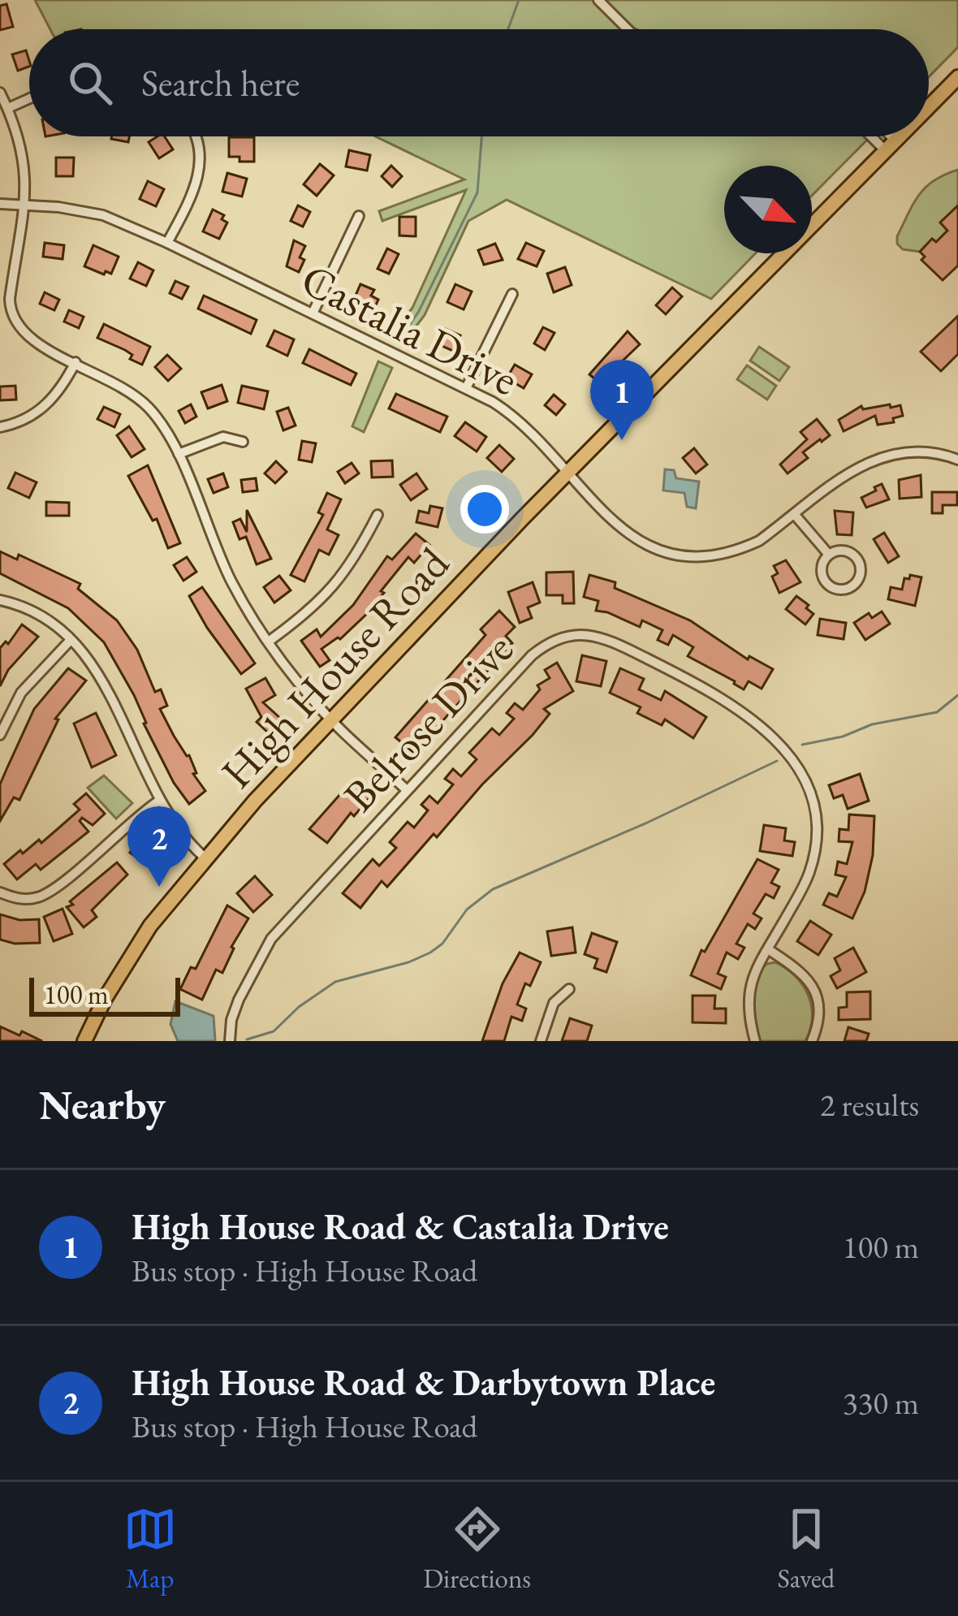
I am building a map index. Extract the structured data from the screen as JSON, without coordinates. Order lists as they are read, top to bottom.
{
  "streets": {
    "main road": ["High House Road"],
    "street": ["Castalia Drive", "Belrose Drive"]
  },
  "crossings": [
    ["Castalia Drive", "High House Road"]
  ],
  "scale_bar": "100 m",
  "north": "bottom right",
  "page": {
    "search": "Search here",
    "pins": ["1", "2"],
    "scale": "100 m",
    "heading": ["Nearby", "2 results"],
    "list": [
      {
        "mark": "1",
        "name": "High House Road & Castalia Drive",
        "note": "Bus stop · High House Road",
        "value": "100 m"
      },
      {
        "mark": "2",
        "name": "High House Road & Darbytown Place",
        "note": "Bus stop · High House Road",
        "value": "330 m"
      }
    ],
    "nav": ["Map", "Directions", "Saved"]
  }
}
